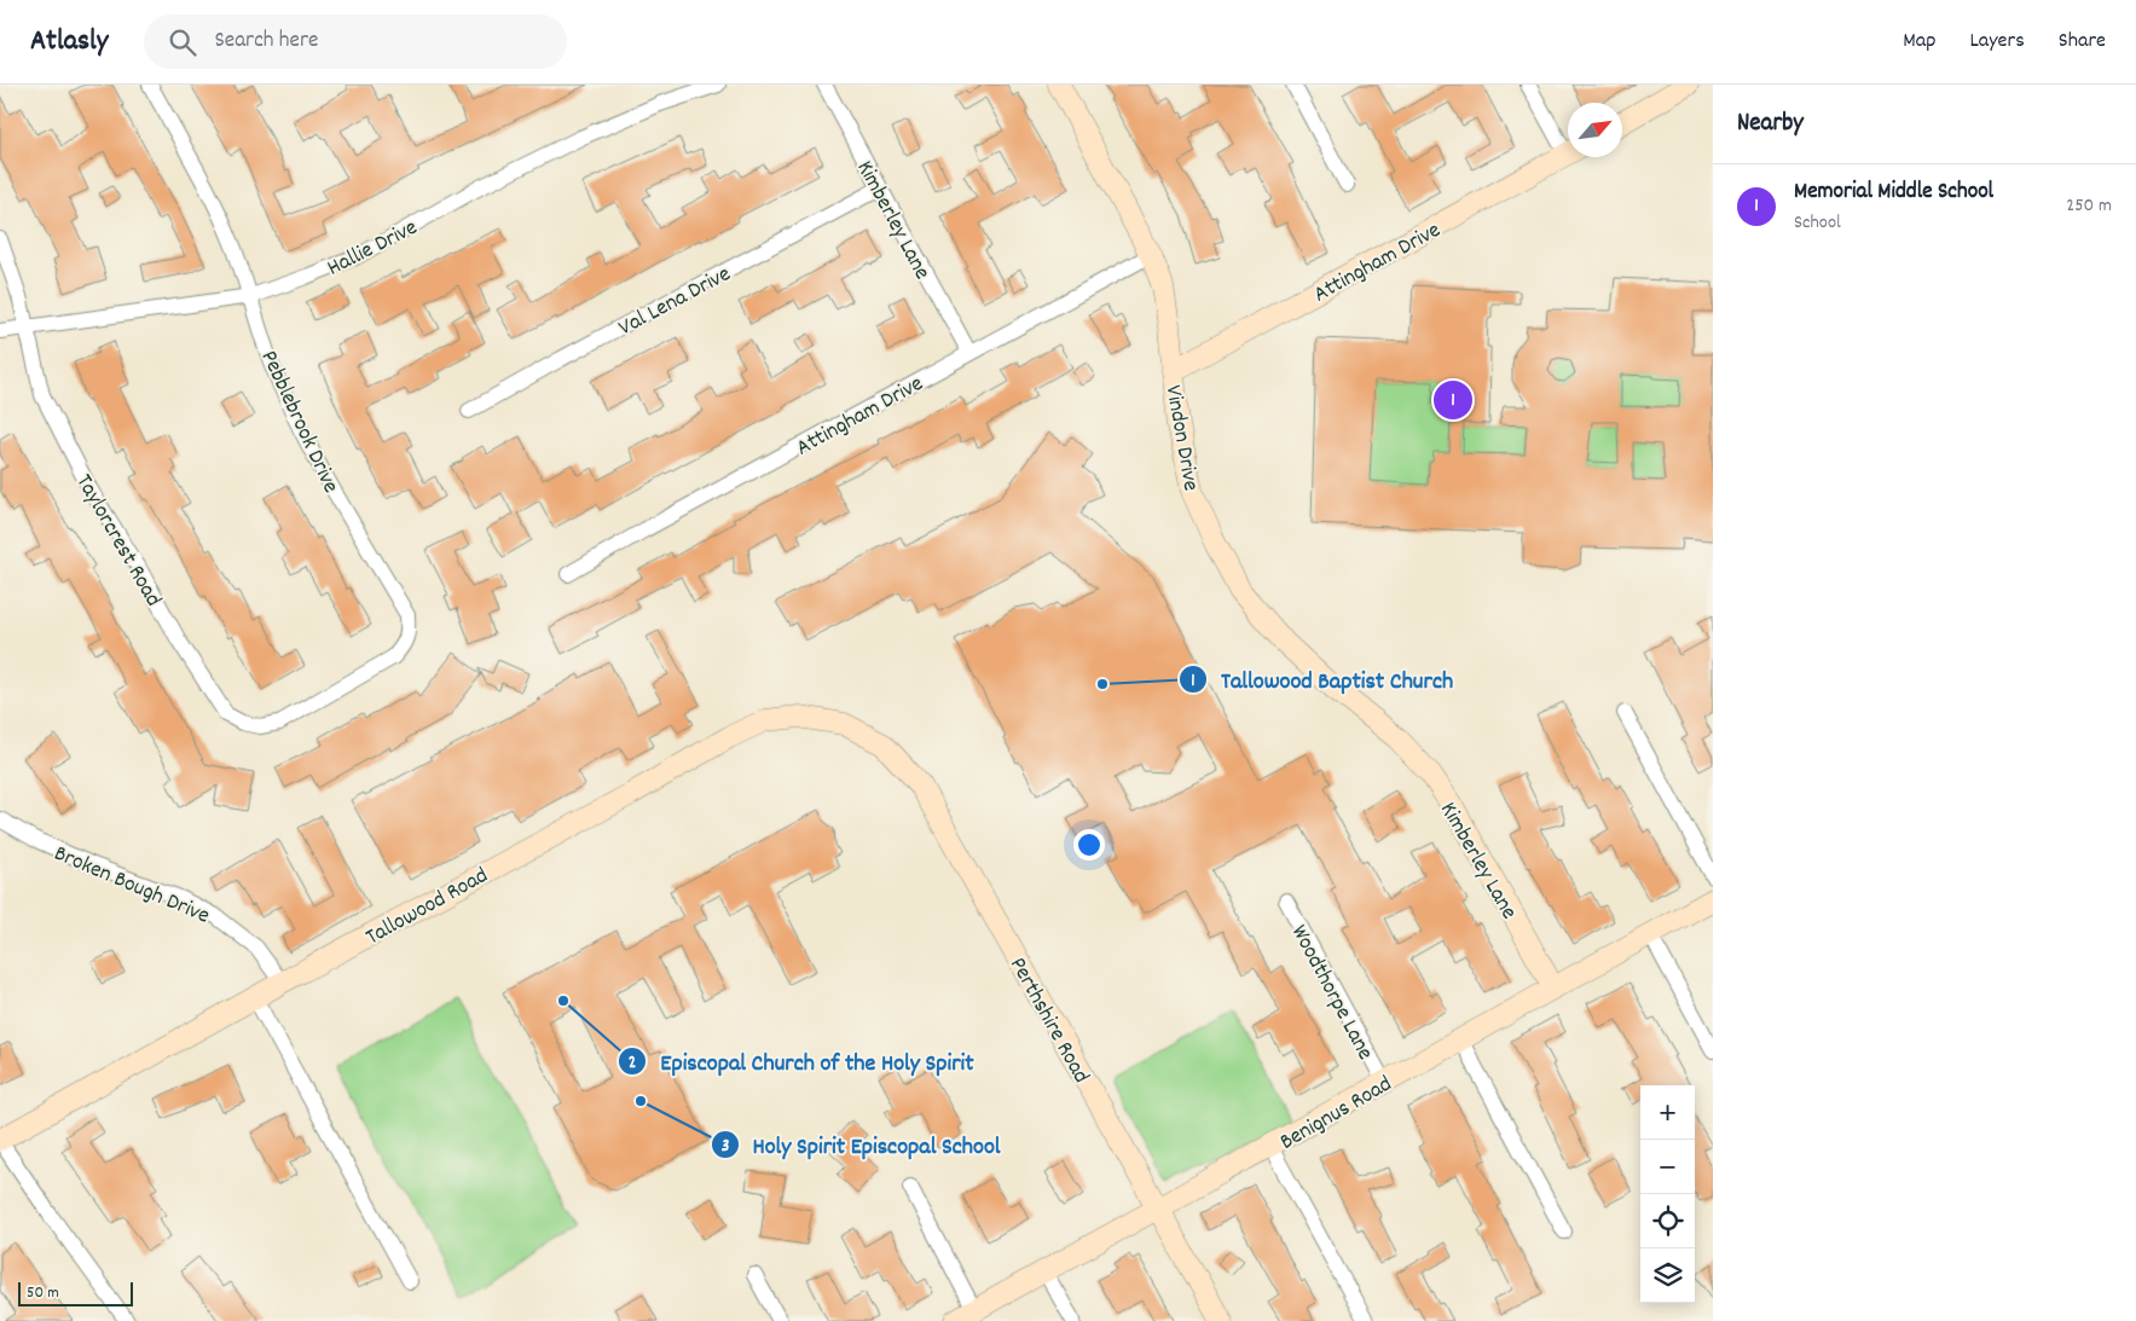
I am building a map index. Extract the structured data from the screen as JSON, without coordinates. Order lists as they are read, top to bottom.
{
  "streets": {
    "street": [
      "Kimberley Lane",
      "Hallie Drive",
      "Attingham Drive",
      "Val Lena Drive",
      "Pebblebrook Drive",
      "Vindon Drive",
      "Taylorcrest Road",
      "Broken Bough Drive",
      "Tallowood Road",
      "Woodthorpe Lane",
      "Perthshire Road",
      "Benignus Road"
    ]
  },
  "crossings": [
    ["Kimberley Lane", "Attingham Drive"],
    ["Kimberley Lane", "Val Lena Drive"],
    ["Kimberley Lane", "Vindon Drive"],
    ["Kimberley Lane", "Benignus Road"],
    ["Hallie Drive", "Pebblebrook Drive"],
    ["Hallie Drive", "Taylorcrest Road"],
    ["Attingham Drive", "Vindon Drive"],
    ["Pebblebrook Drive", "Taylorcrest Road"],
    ["Broken Bough Drive", "Tallowood Road"],
    ["Tallowood Road", "Perthshire Road"],
    ["Woodthorpe Lane", "Benignus Road"],
    ["Perthshire Road", "Benignus Road"]
  ],
  "places": ["Tallowood Baptist Church", "Episcopal Church of the Holy Spirit", "Holy Spirit Episcopal School"],
  "scale_bar": "50 m",
  "north": "top right",
  "page": {
    "header": "Atlasly",
    "search": "Search here",
    "nav": ["Map", "Layers", "Share"],
    "heading": "Nearby",
    "list": [
      {
        "mark": "1",
        "name": "Memorial Middle School",
        "note": "School",
        "value": "250 m"
      }
    ],
    "pins": "1",
    "map_buttons": ["+", "−"],
    "scale": "50 m"
  }
}
